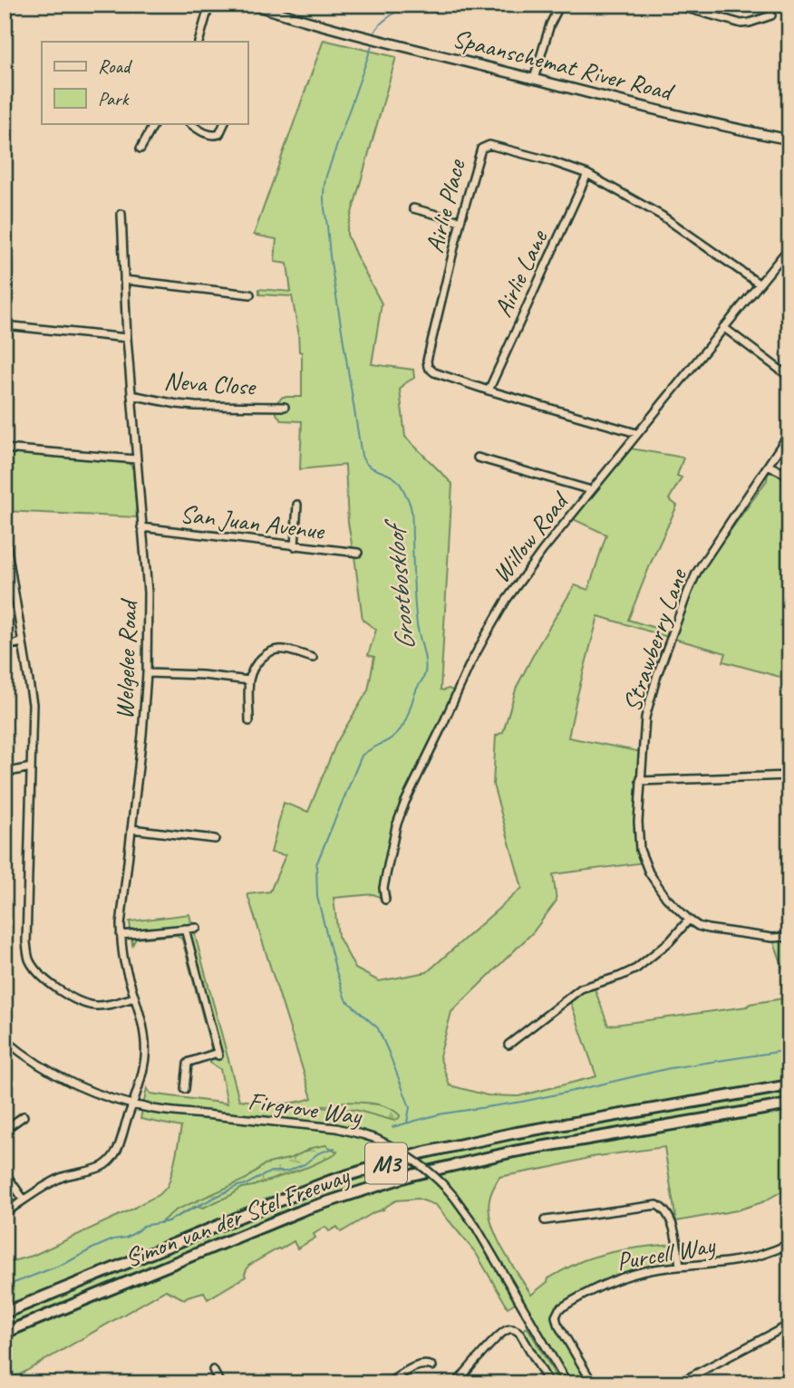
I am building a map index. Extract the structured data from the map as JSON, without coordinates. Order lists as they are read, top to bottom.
{
  "streets": {
    "highway": ["M3", "Simon van der Stel Freeway"],
    "main road": ["Spaanschemat River Road"],
    "street": [
      "Airlie Place",
      "Airlie Lane",
      "Neva Close",
      "San Juan Avenue",
      "Willow Road",
      "Strawberry Lane",
      "Welgelee Road",
      "Firgrove Way",
      "Purcell Way"
    ]
  },
  "crossings": [
    ["Airlie Place", "Airlie Lane"],
    ["Airlie Place", "Willow Road"],
    ["Neva Close", "Welgelee Road"],
    ["San Juan Avenue", "Welgelee Road"],
    ["Welgelee Road", "Firgrove Way"]
  ],
  "water": ["Grootboskloof"],
  "legend": ["Road", "Park"]
}
